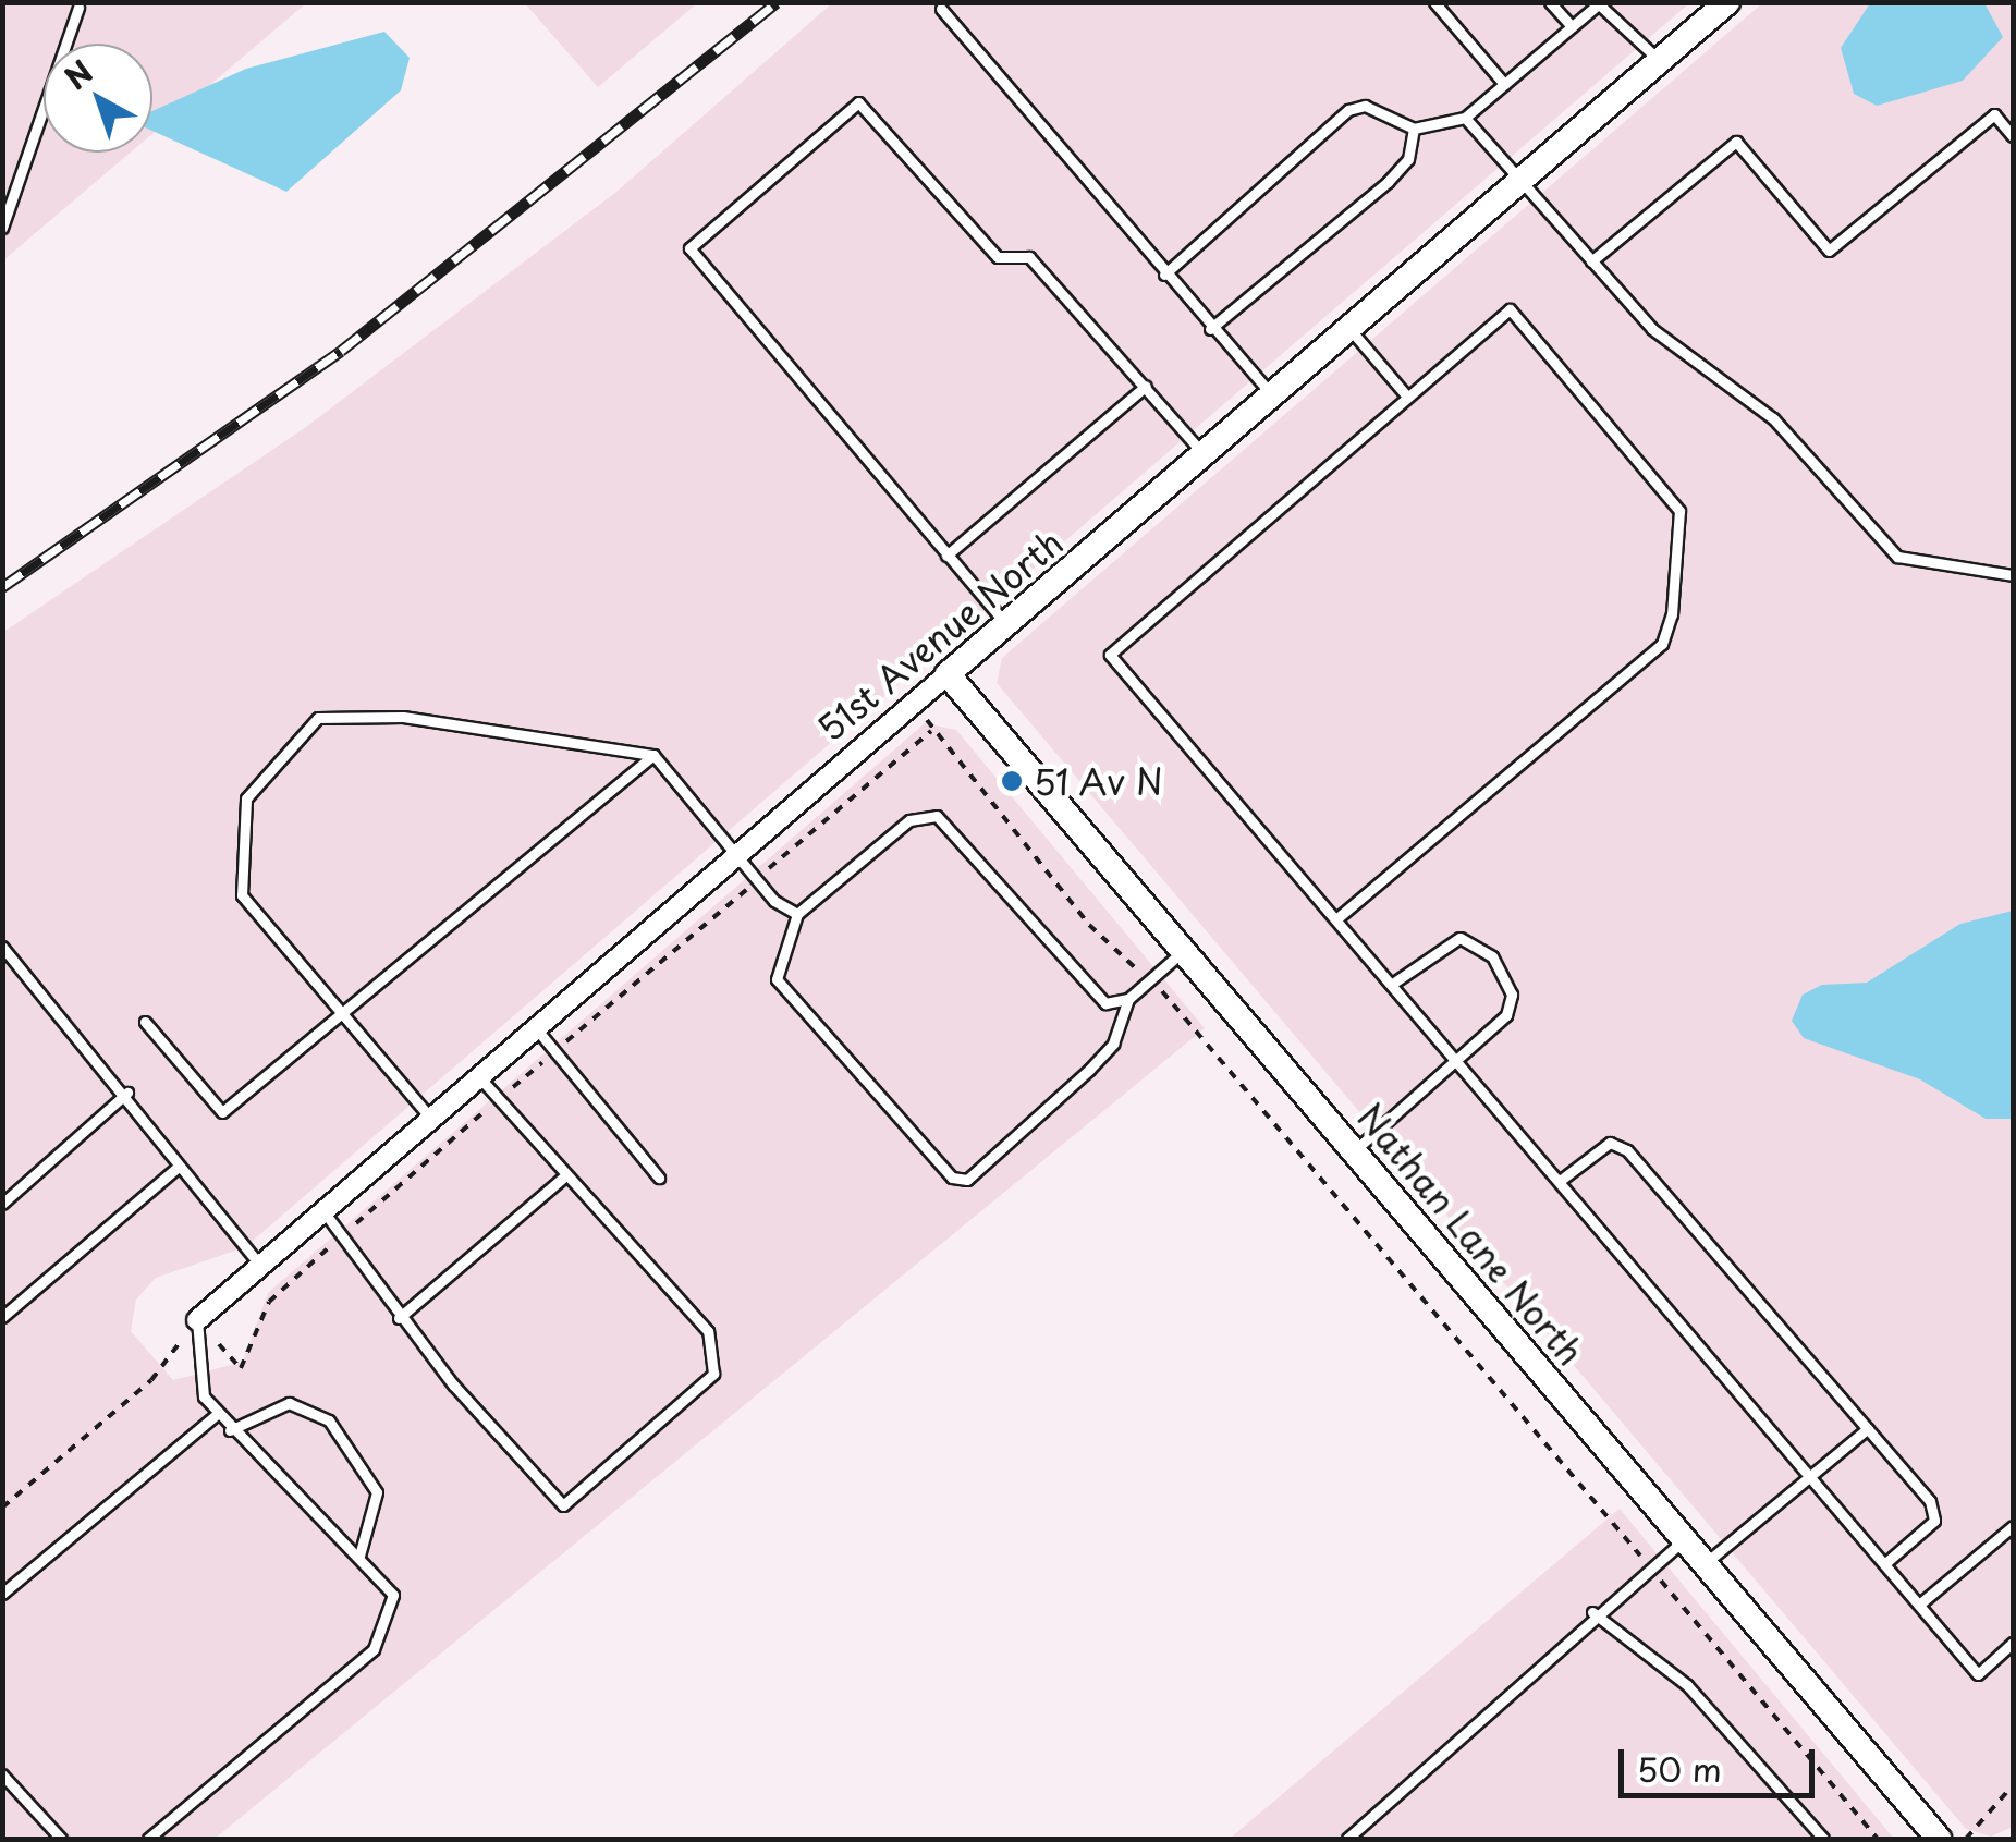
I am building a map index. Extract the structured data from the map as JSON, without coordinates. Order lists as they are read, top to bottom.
{
  "streets": {
    "street": ["51st Avenue North", "Nathan Lane North"]
  },
  "crossings": [
    ["51st Avenue North", "Nathan Lane North"]
  ],
  "places": ["51 Av N"],
  "scale_bar": "50 m",
  "north": "top left"
}
